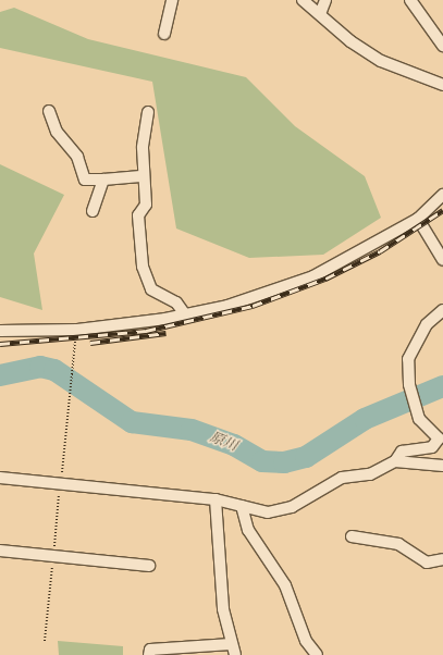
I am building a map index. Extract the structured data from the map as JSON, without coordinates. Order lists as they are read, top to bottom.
{
  "water": ["原川"]
}
